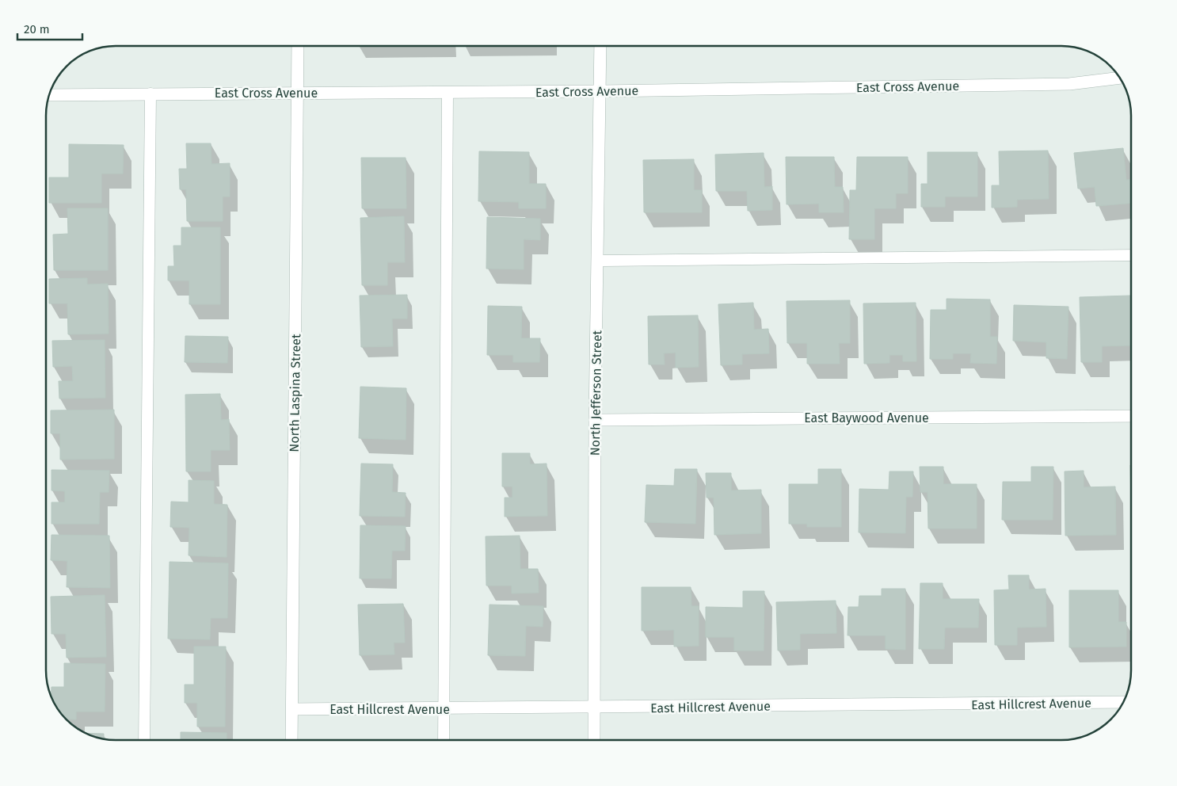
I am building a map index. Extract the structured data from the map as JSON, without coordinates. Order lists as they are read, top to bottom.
{
  "streets": {
    "street": [
      "East Cross Avenue",
      "North Laspina Street",
      "North Jefferson Street",
      "East Baywood Avenue",
      "East Hillcrest Avenue"
    ]
  },
  "crossings": [
    ["East Cross Avenue", "North Laspina Street"],
    ["East Cross Avenue", "North Jefferson Street"],
    ["North Laspina Street", "East Hillcrest Avenue"],
    ["North Jefferson Street", "East Baywood Avenue"],
    ["North Jefferson Street", "East Hillcrest Avenue"]
  ],
  "scale_bar": "20 m"
}
